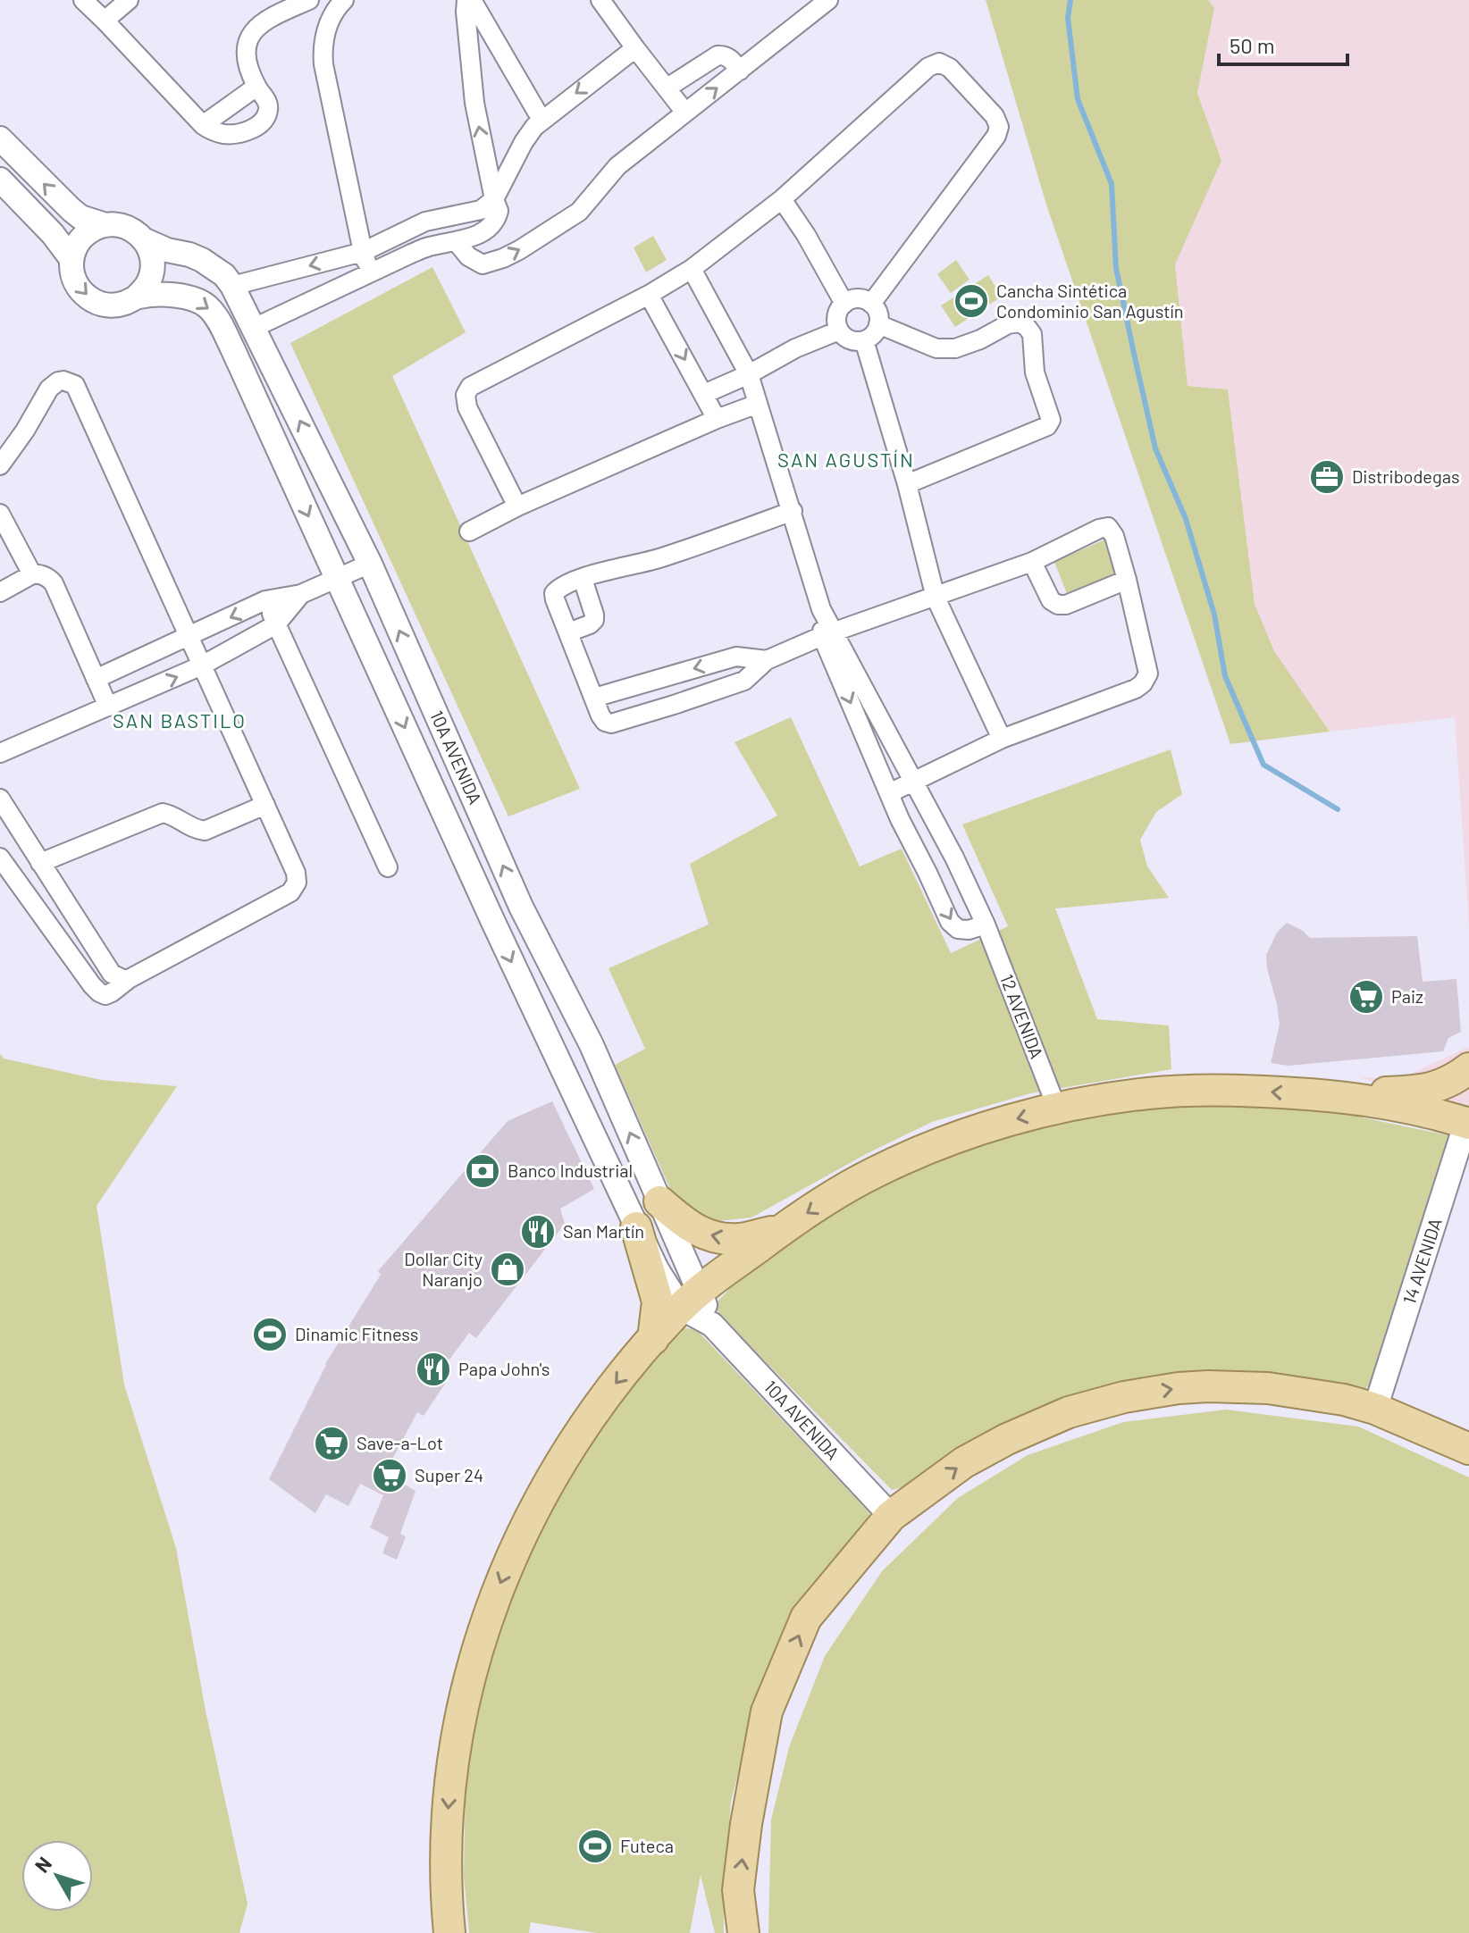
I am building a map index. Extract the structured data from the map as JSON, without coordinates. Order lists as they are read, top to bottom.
{
  "streets": {
    "street": ["10A AVENIDA", "12 AVENIDA", "14 AVENIDA"]
  },
  "districts": ["SAN AGUSTÍN", "SAN BASTILO"],
  "places": {
    "sports": ["Cancha Sintética Condominio San Agustín", "Dinamic Fitness", "Futeca"],
    "office": ["Distribodegas"],
    "supermarket": ["Paiz", "Save-a-Lot", "Super 24"],
    "bank": ["Banco Industrial"],
    "restaurant": ["San Martín", "Papa John's"],
    "shop": ["Dollar City Naranjo"]
  },
  "scale_bar": "50 m",
  "north": "top left"
}
